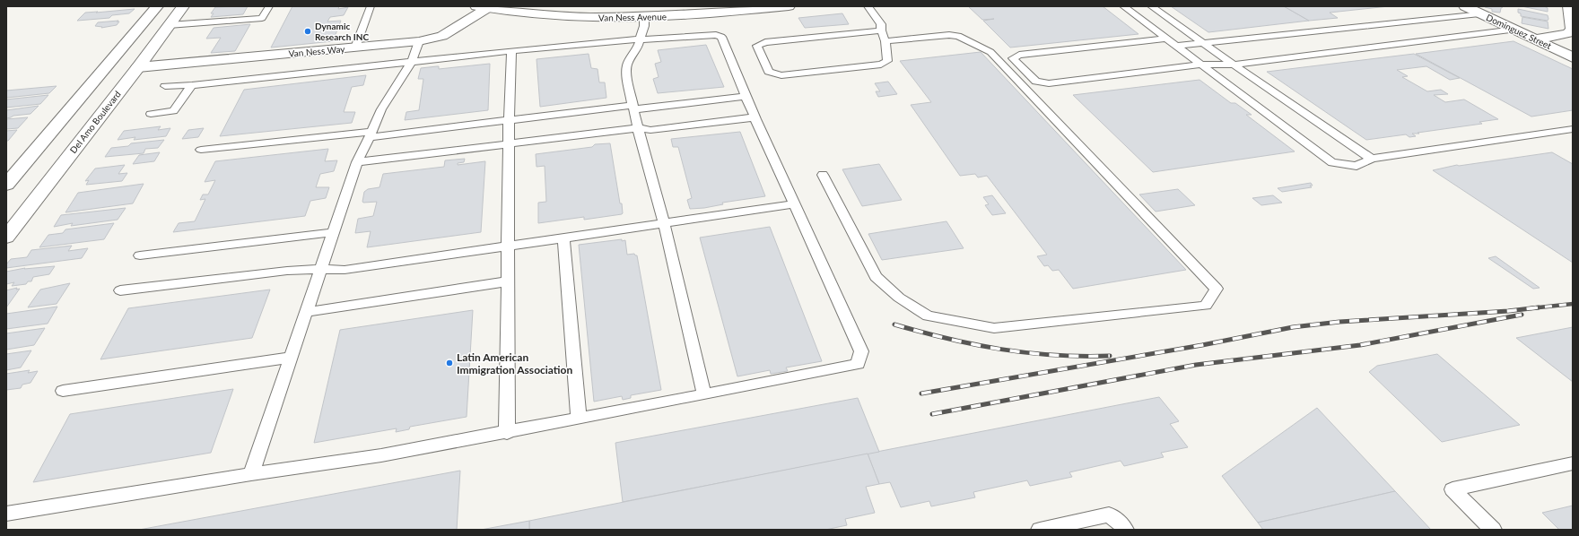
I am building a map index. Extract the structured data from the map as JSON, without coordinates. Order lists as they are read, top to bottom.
{
  "streets": {
    "main road": [
      "Van Ness Avenue",
      "Dominguez Street",
      "Van Ness Way",
      "Del Amo Boulevard"
    ]
  },
  "crossings": [
    ["Van Ness Avenue", "Van Ness Way"],
    ["Van Ness Way", "Del Amo Boulevard"]
  ],
  "places": ["Dynamic Research INC", "Latin American Immigration Association"]
}
